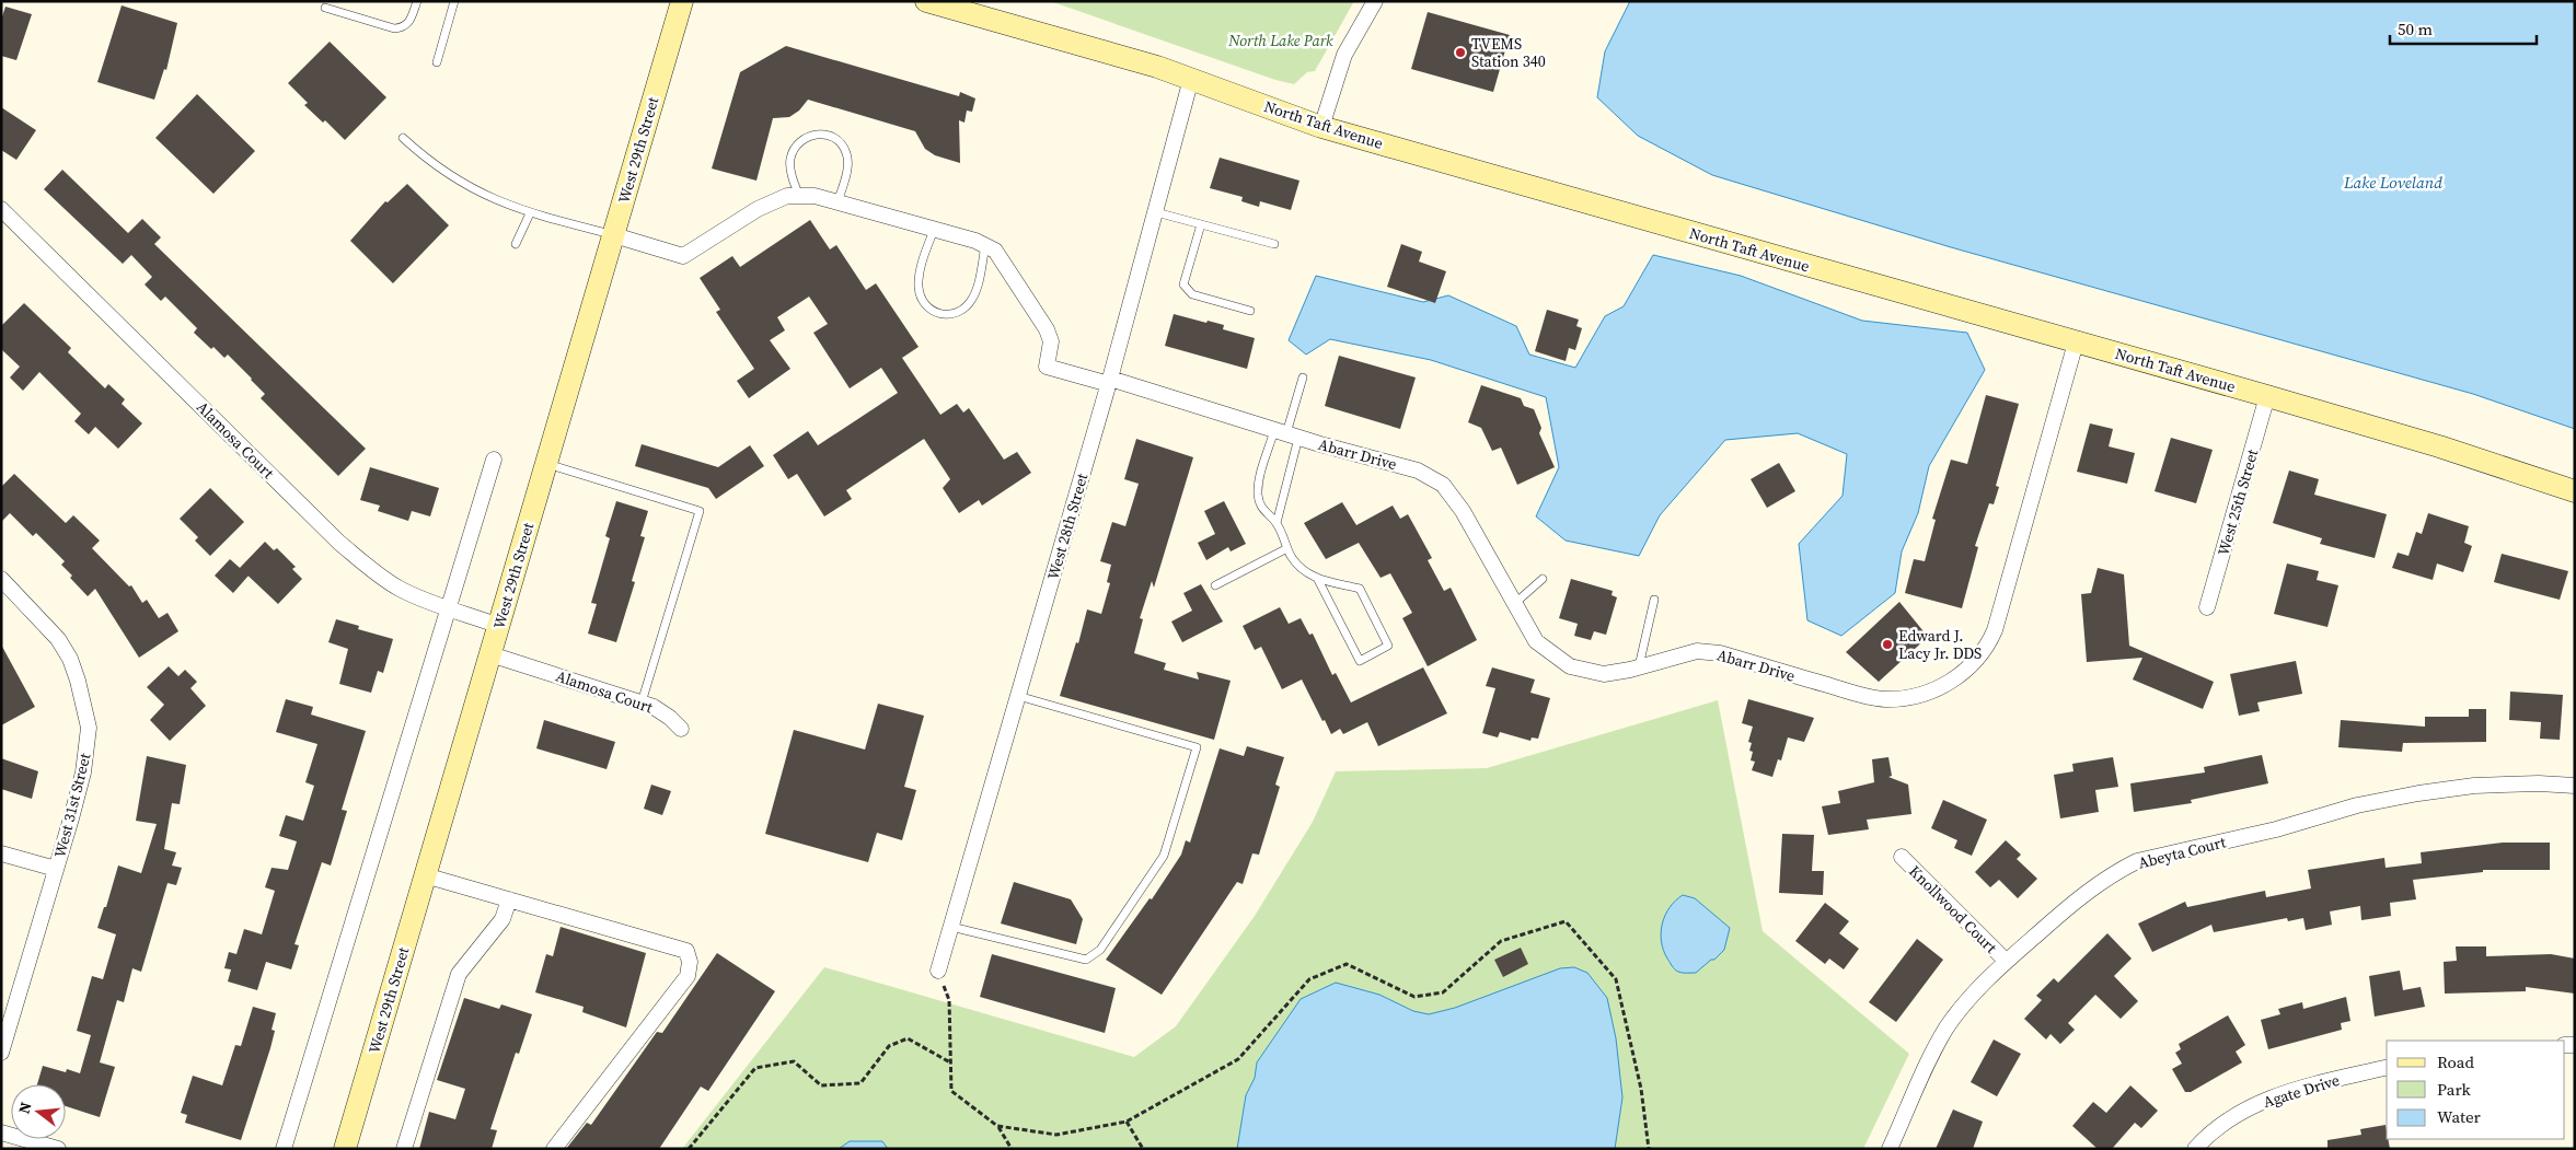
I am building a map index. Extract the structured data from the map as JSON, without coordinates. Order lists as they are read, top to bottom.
{
  "streets": {
    "main road": ["North Taft Avenue", "West 29th Street"],
    "street": [
      "Alamosa Court",
      "Abarr Drive",
      "West 25th Street",
      "West 28th Street",
      "West 31st Street",
      "Abeyta Court",
      "Knollwood Court",
      "Agate Drive"
    ]
  },
  "crossings": [
    ["North Taft Avenue", "Abarr Drive"],
    ["North Taft Avenue", "West 25th Street"],
    ["North Taft Avenue", "West 28th Street"],
    ["West 29th Street", "Alamosa Court"],
    ["Abarr Drive", "West 28th Street"],
    ["Abeyta Court", "Knollwood Court"]
  ],
  "water": ["Lake Loveland"],
  "parks": ["North Lake Park"],
  "places": ["TVEMS Station 340", "Edward J. Lacy Jr. DDS"],
  "legend": ["Road", "Park", "Water"],
  "scale_bar": "50 m",
  "north": "left"
}
